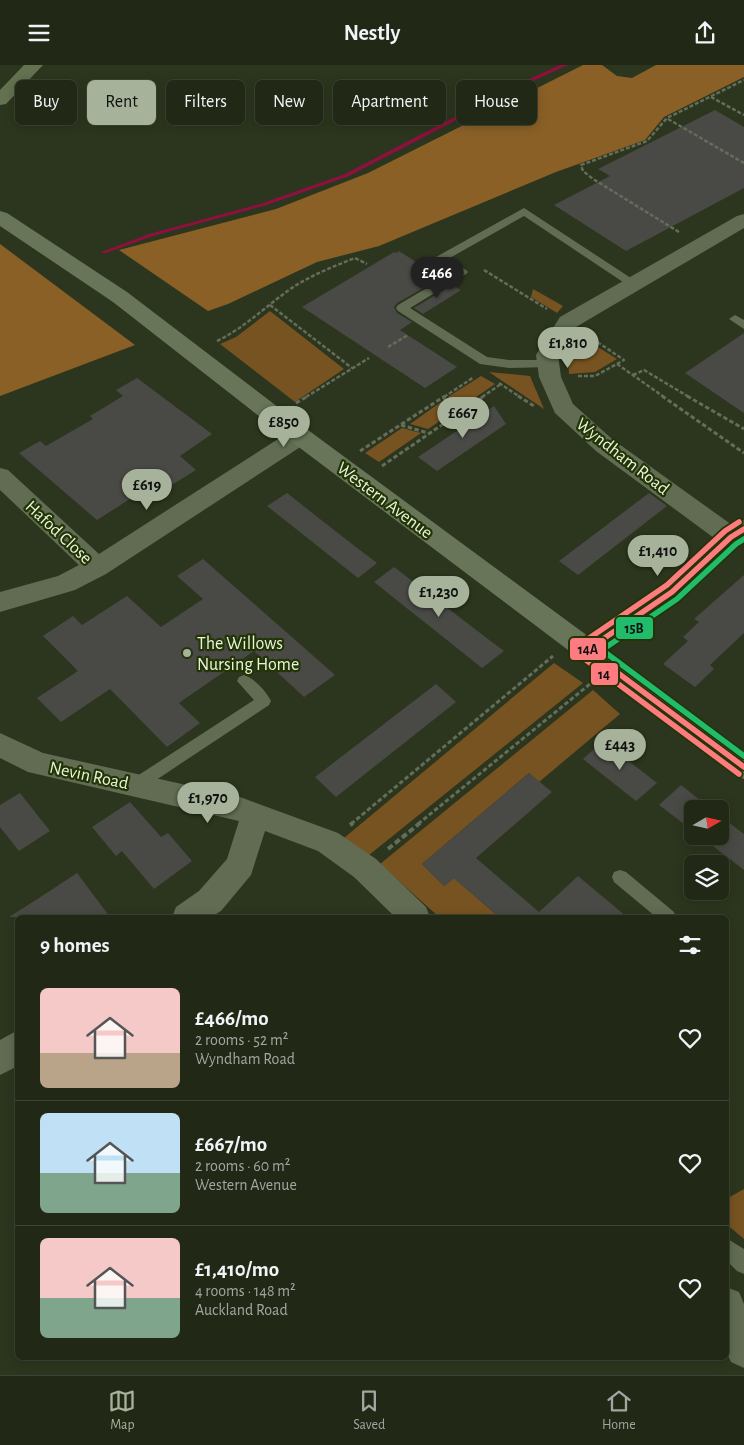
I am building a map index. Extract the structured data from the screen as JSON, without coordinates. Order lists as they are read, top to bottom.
{
  "streets": {
    "street": [
      "Wyndham Road",
      "Western Avenue",
      "Hafod Close",
      "Nevin Road"
    ]
  },
  "places": ["The Willows Nursing Home"],
  "lines": ["transit line 14", "transit line 14A", "transit line 15B"],
  "north": "right",
  "page": {
    "header": "Nestly",
    "chip": [
      "Buy",
      "Rent",
      "Filters",
      "New",
      "Apartment",
      "House"
    ],
    "price": [
      "£466",
      "£1,810",
      "£667",
      "£850",
      "£619",
      "£1,410",
      "£1,230",
      "£443",
      "£1,970"
    ],
    "heading": "9 homes",
    "list": [
      {
        "name": "£466/mo",
        "note": "2 rooms · 52 m² · Wyndham Road"
      },
      {
        "name": "£667/mo",
        "note": "2 rooms · 60 m² · Western Avenue"
      },
      {
        "name": "£1,410/mo",
        "note": "4 rooms · 148 m² · Auckland Road"
      }
    ],
    "tabs": ["Map", "Saved", "Home"]
  }
}
